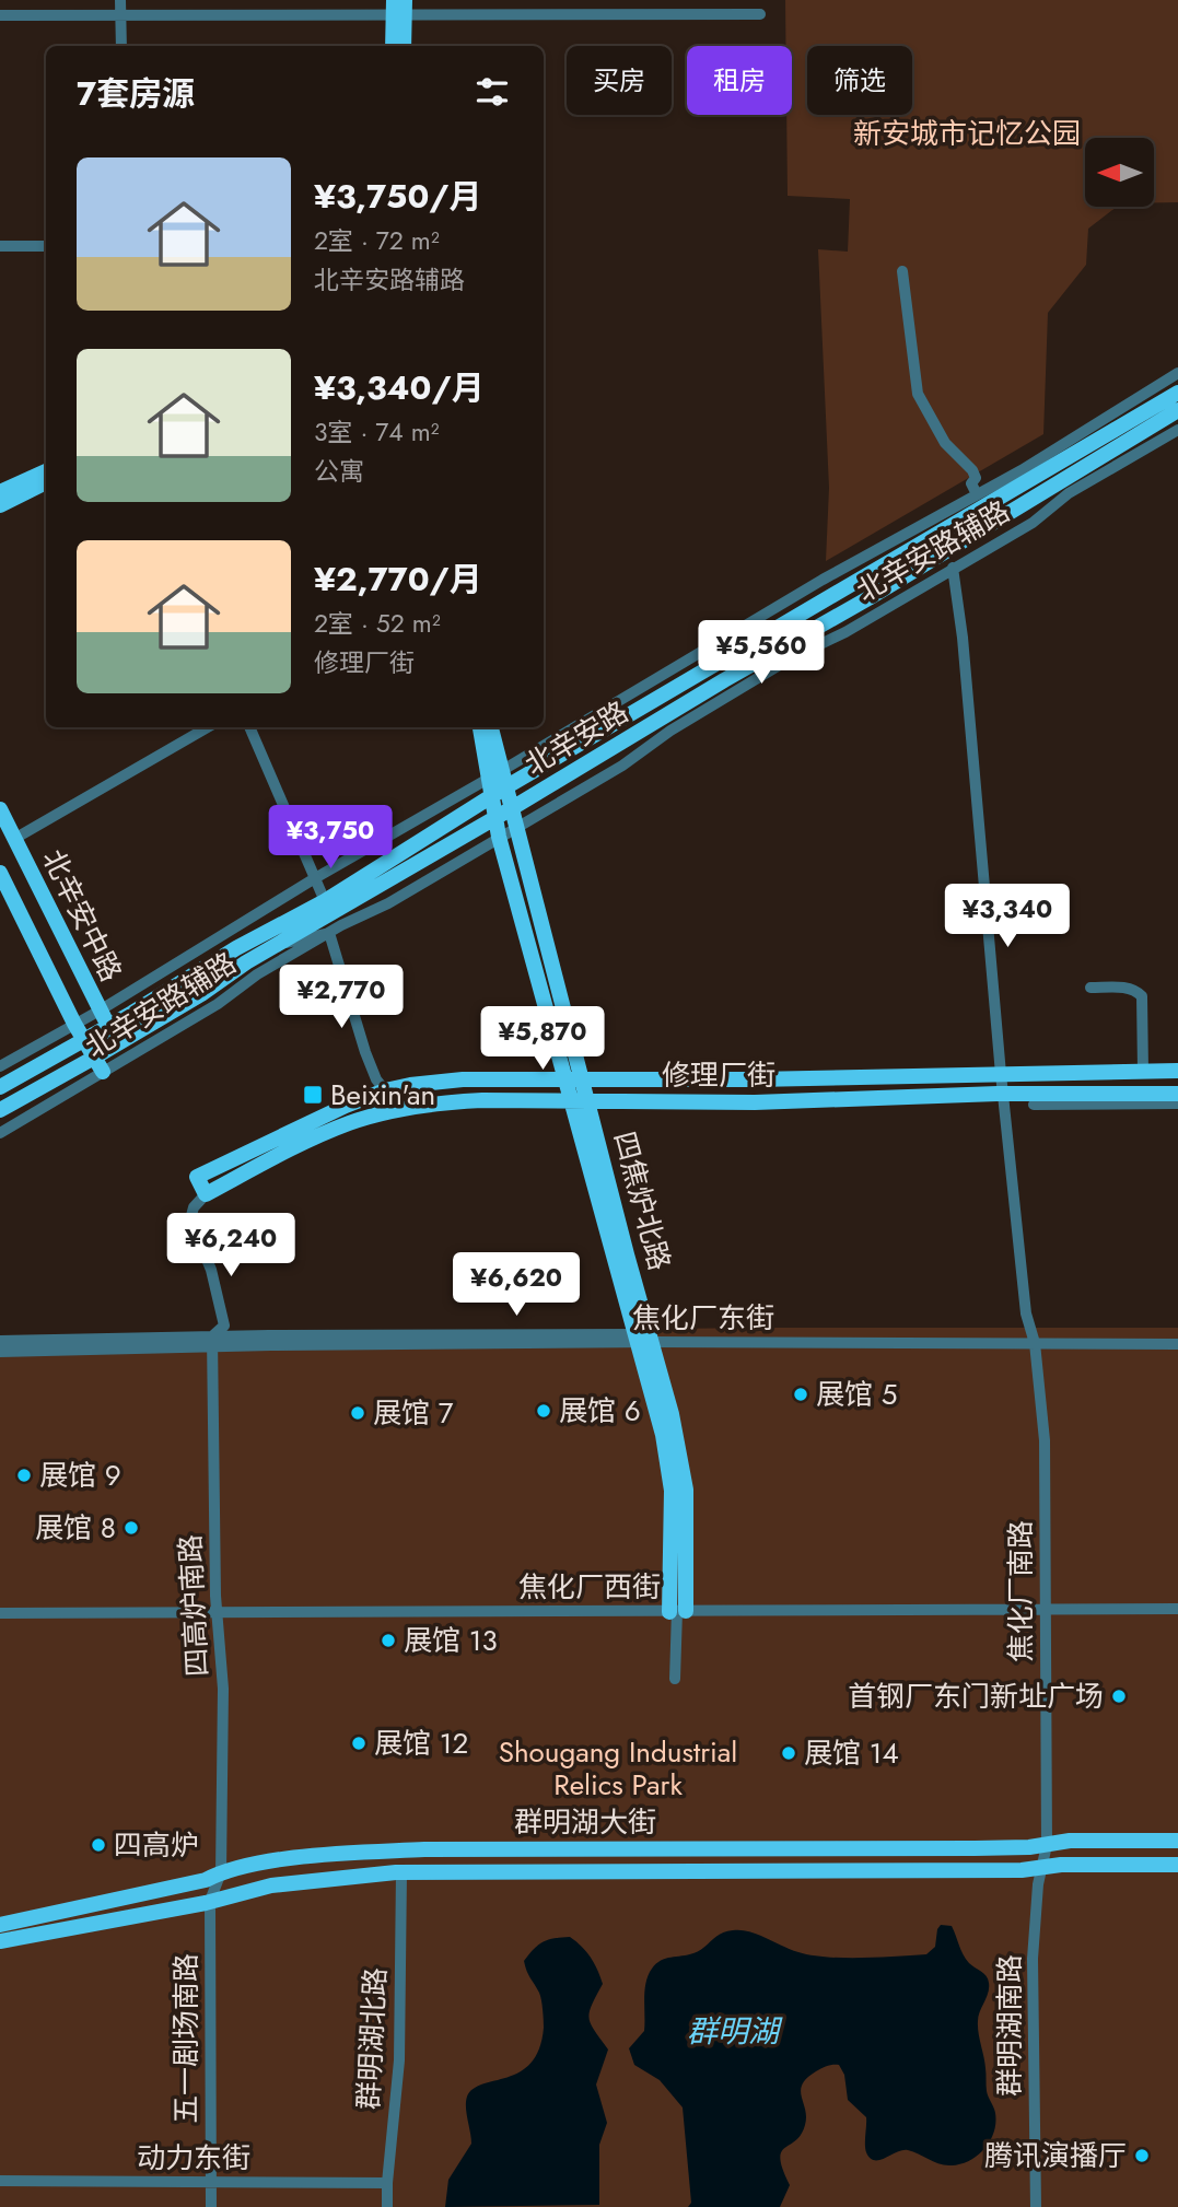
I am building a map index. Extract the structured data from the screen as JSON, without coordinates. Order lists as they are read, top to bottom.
{
  "streets": {
    "main road": [
      "北辛安路",
      "北辛安中路",
      "修理厂街",
      "四焦炉北路",
      "群明湖大街"
    ],
    "street": [
      "北辛安路辅路",
      "焦化厂东街",
      "焦化厂西街",
      "焦化厂南路",
      "四高炉南路",
      "群明湖南路",
      "五一剧场南路",
      "群明湖北路",
      "动力东街"
    ]
  },
  "crossings": [
    ["北辛安路辅路", "北辛安路"],
    ["北辛安路辅路", "北辛安中路"],
    ["北辛安路辅路", "四焦炉北路"],
    ["北辛安路辅路", "焦化厂南路"],
    ["北辛安路", "北辛安中路"],
    ["北辛安路", "四焦炉北路"],
    ["修理厂街", "四焦炉北路"],
    ["修理厂街", "焦化厂南路"],
    ["修理厂街", "四高炉南路"],
    ["四焦炉北路", "焦化厂东街"],
    ["四焦炉北路", "焦化厂西街"],
    ["焦化厂东街", "焦化厂南路"],
    ["焦化厂东街", "四高炉南路"],
    ["焦化厂西街", "焦化厂南路"],
    ["焦化厂西街", "四高炉南路"],
    ["焦化厂南路", "群明湖大街"],
    ["焦化厂南路", "群明湖南路"],
    ["四高炉南路", "群明湖大街"],
    ["四高炉南路", "五一剧场南路"],
    ["群明湖大街", "群明湖南路"],
    ["群明湖大街", "五一剧场南路"],
    ["群明湖大街", "群明湖北路"],
    ["五一剧场南路", "动力东街"],
    ["群明湖北路", "动力东街"]
  ],
  "water": ["群明湖"],
  "parks": ["新安城市记忆公园", "Shougang Industrial Relics Park"],
  "places": {
    "transit": ["Beixin'an"],
    "other": [
      "展馆 5",
      "展馆 6",
      "展馆 7",
      "展馆 9",
      "展馆 8",
      "展馆 13",
      "首钢厂东门新址广场",
      "展馆 12",
      "展馆 14",
      "四高炉",
      "腾讯演播厅"
    ]
  },
  "north": "left",
  "page": {
    "chip": ["买房", "租房", "筛选"],
    "heading": "7套房源",
    "list": [
      {
        "name": "¥3,750/月",
        "note": "2室 · 72 m² · 北辛安路辅路"
      },
      {
        "name": "¥3,340/月",
        "note": "3室 · 74 m² · 公寓"
      },
      {
        "name": "¥2,770/月",
        "note": "2室 · 52 m² · 修理厂街"
      }
    ],
    "price": [
      "¥5,560",
      "¥3,750",
      "¥3,340",
      "¥2,770",
      "¥5,870",
      "¥6,240",
      "¥6,620"
    ]
  }
}
